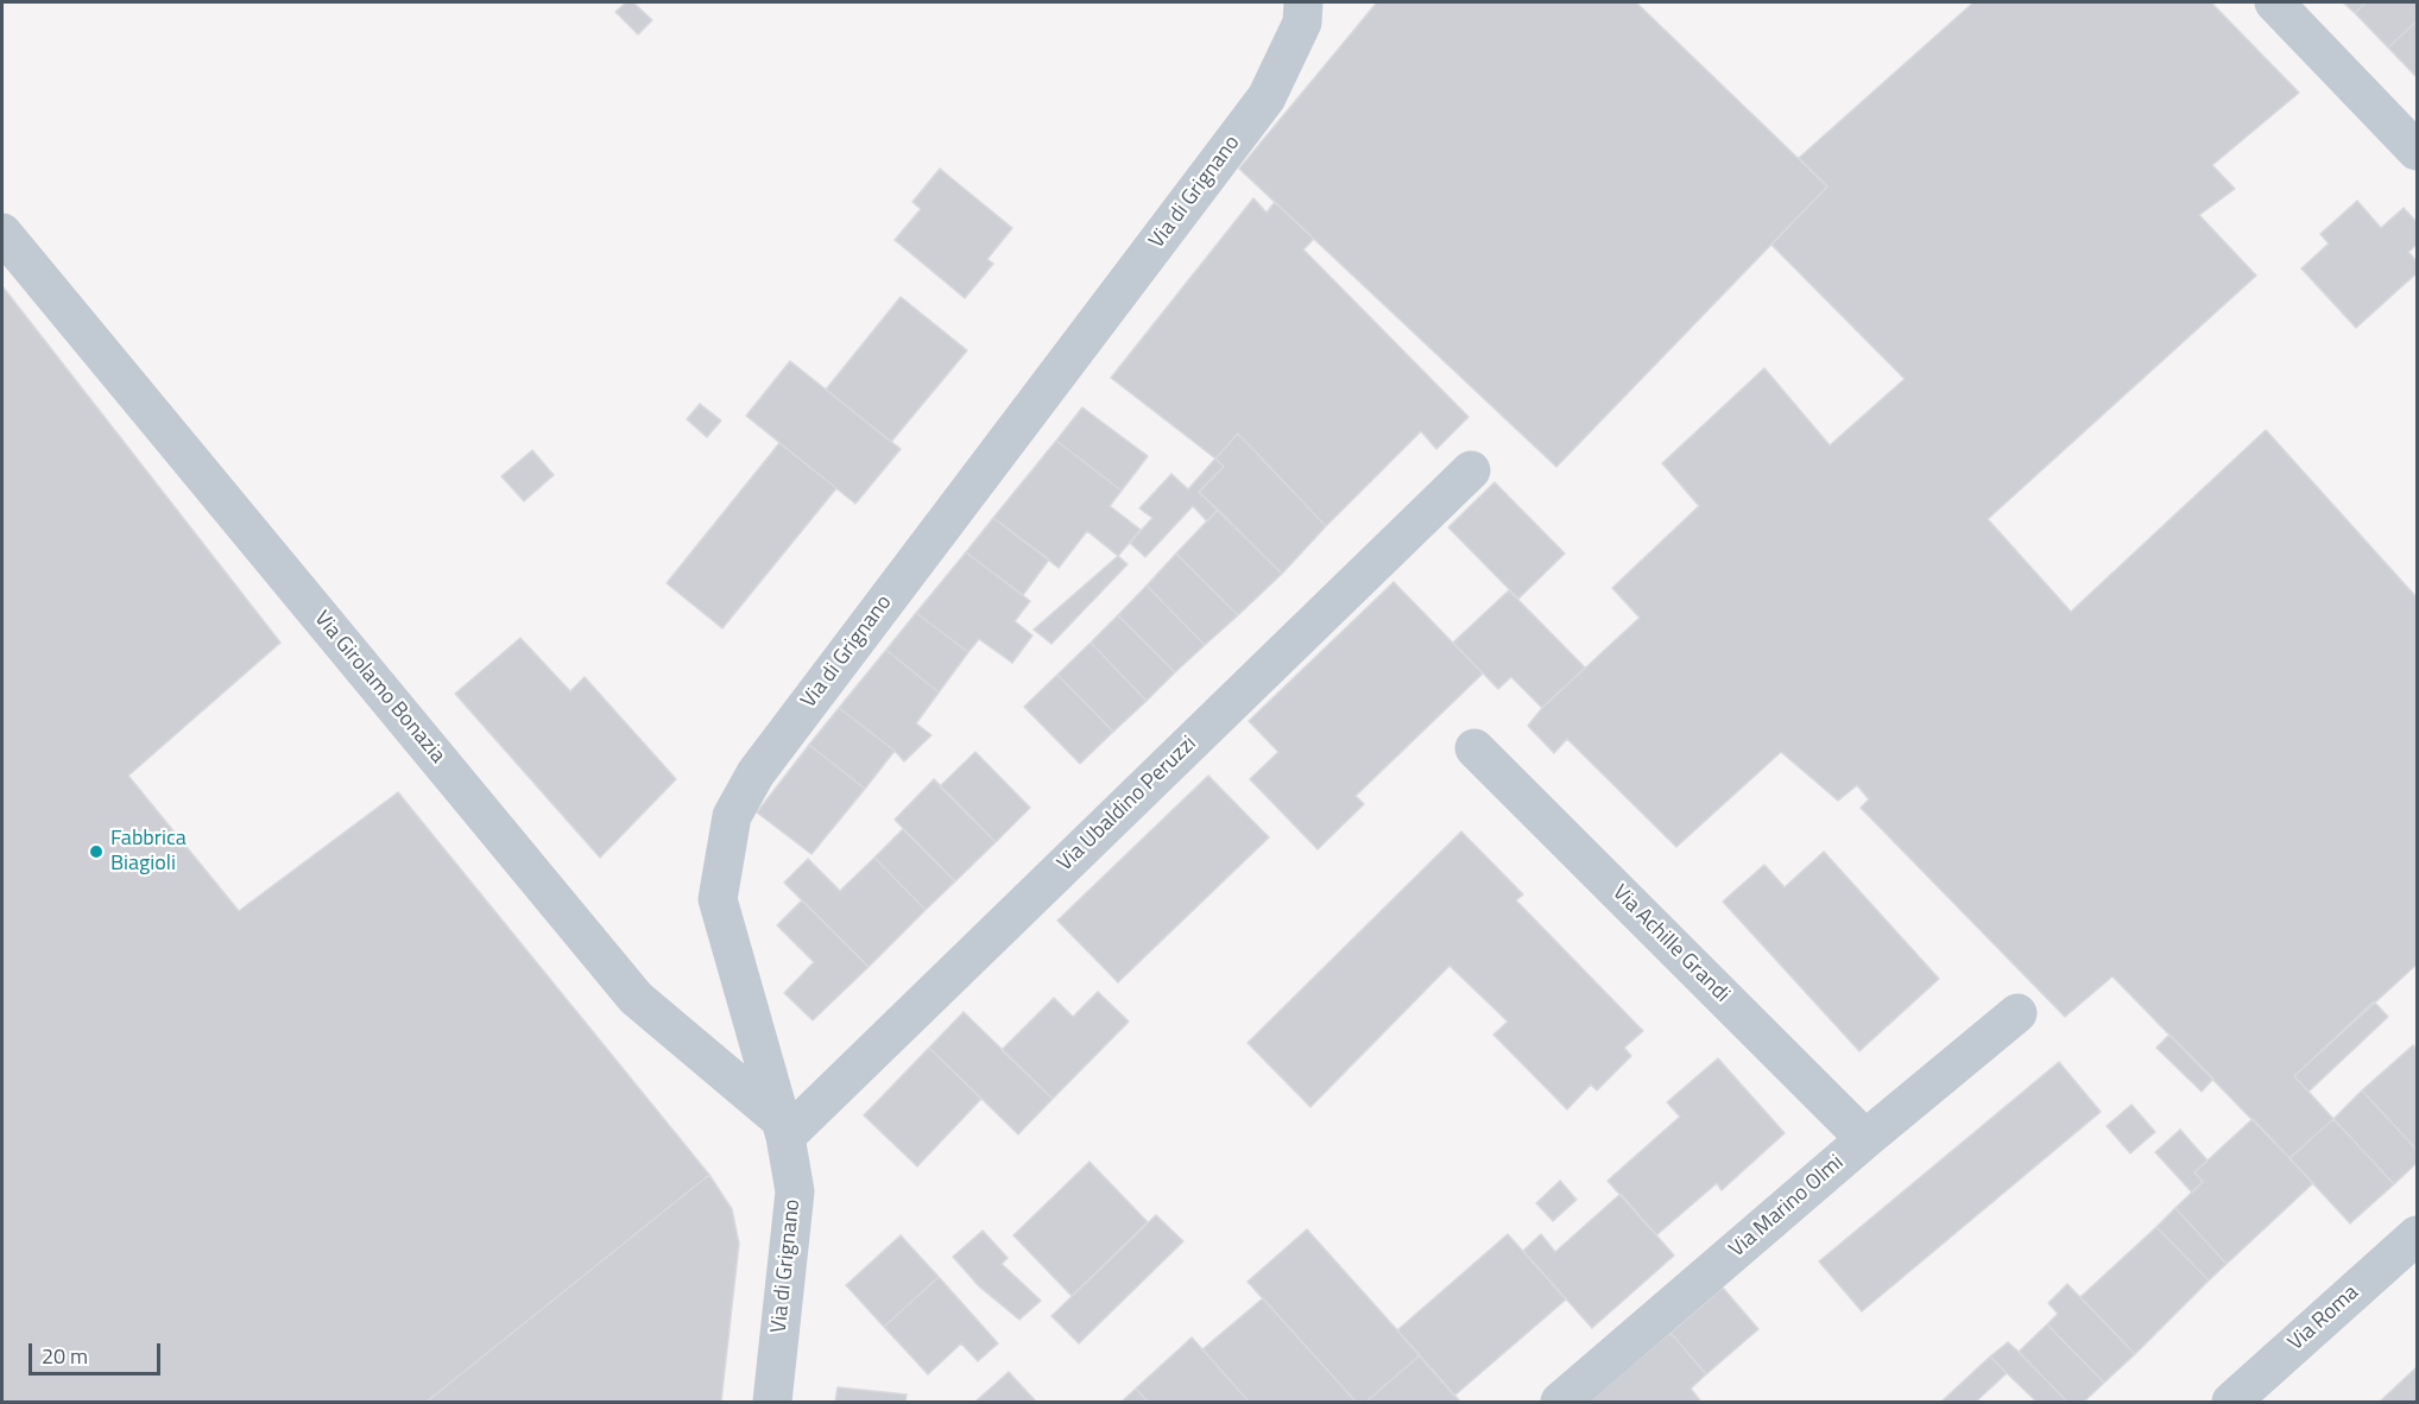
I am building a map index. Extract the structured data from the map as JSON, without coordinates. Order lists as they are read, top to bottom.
{
  "streets": {
    "street": [
      "Via di Grignano",
      "Via Girolamo Bonazia",
      "Via Ubaldino Peruzzi",
      "Via Achille Grandi",
      "Via Marino Olmi",
      "Via Roma"
    ]
  },
  "crossings": [
    ["Via di Grignano", "Via Girolamo Bonazia"],
    ["Via di Grignano", "Via Ubaldino Peruzzi"],
    ["Via Girolamo Bonazia", "Via Ubaldino Peruzzi"],
    ["Via Achille Grandi", "Via Marino Olmi"]
  ],
  "places": ["Fabbrica Biagioli"],
  "scale_bar": "20 m"
}
